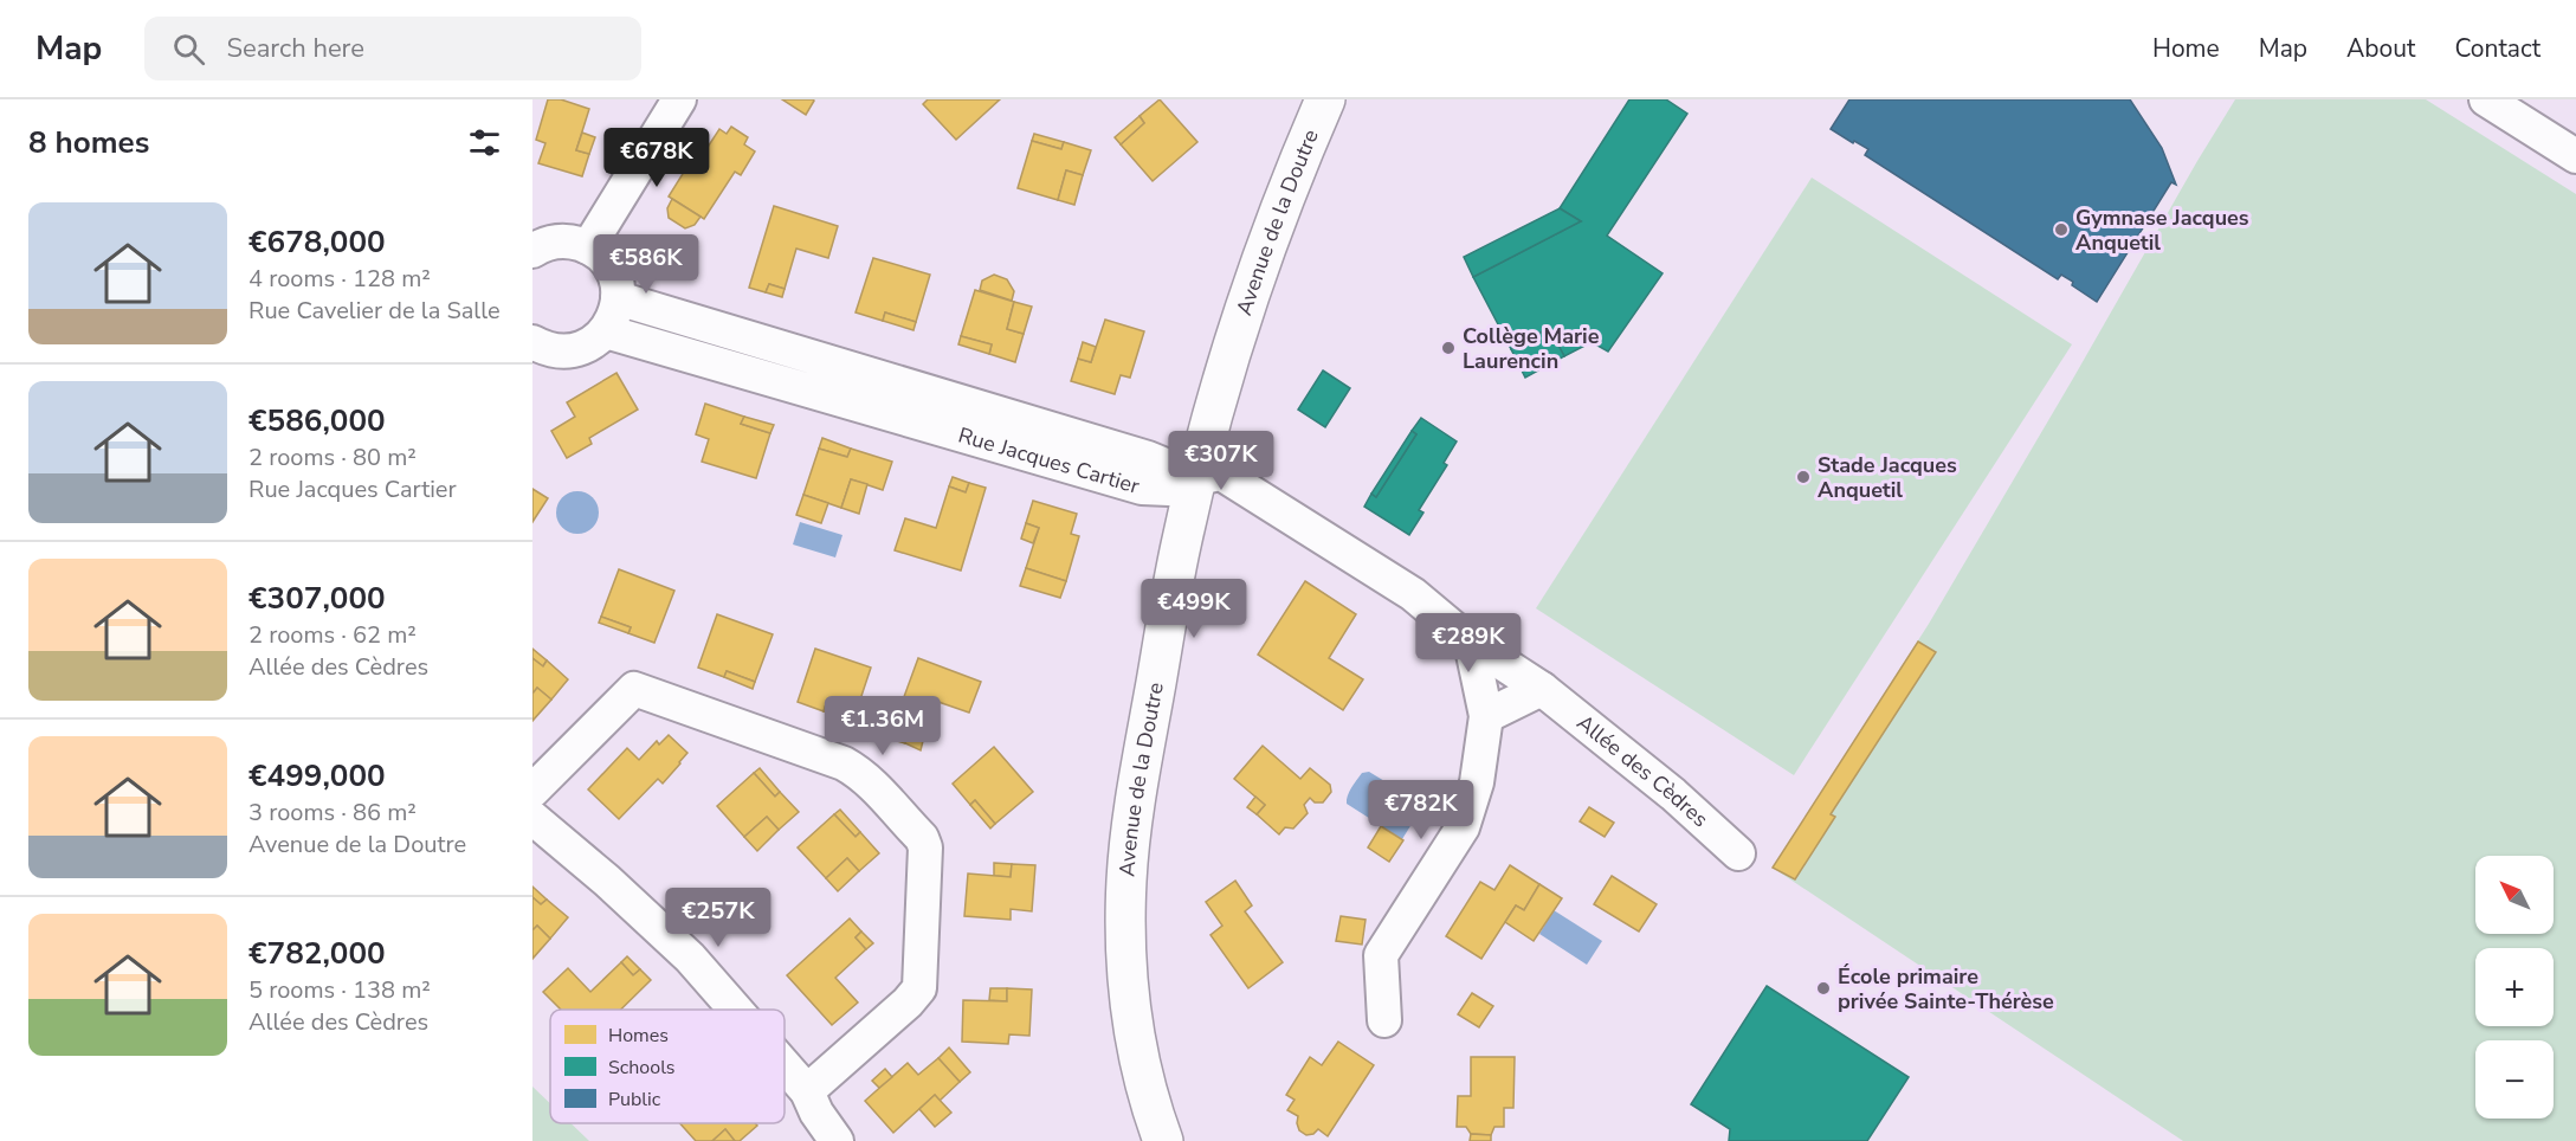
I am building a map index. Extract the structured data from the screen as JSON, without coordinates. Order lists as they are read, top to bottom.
{
  "streets": {
    "main road": ["Avenue de la Doutre"],
    "street": ["Rue Jacques Cartier", "Allée des Cèdres"]
  },
  "crossings": [
    ["Avenue de la Doutre", "Rue Jacques Cartier"],
    ["Avenue de la Doutre", "Allée des Cèdres"],
    ["Rue Jacques Cartier", "Allée des Cèdres"]
  ],
  "places": [
    "Gymnase Jacques Anquetil",
    "Collège Marie Laurencin",
    "Stade Jacques Anquetil",
    "École primaire privée Sainte-Thérèse"
  ],
  "legend": ["Homes", "Schools", "Public"],
  "north": "top left",
  "page": {
    "header": "Map",
    "search": "Search here",
    "nav": [
      "Home",
      "Map",
      "About",
      "Contact"
    ],
    "heading": "8 homes",
    "price": [
      "€678K",
      "€586K",
      "€307K",
      "€499K",
      "€289K",
      "€1.36M",
      "€782K",
      "€257K"
    ],
    "list": [
      {
        "name": "€678,000",
        "note": "4 rooms · 128 m² · Rue Cavelier de la Salle"
      },
      {
        "name": "€586,000",
        "note": "2 rooms · 80 m² · Rue Jacques Cartier"
      },
      {
        "name": "€307,000",
        "note": "2 rooms · 62 m² · Allée des Cèdres"
      },
      {
        "name": "€499,000",
        "note": "3 rooms · 86 m² · Avenue de la Doutre"
      },
      {
        "name": "€782,000",
        "note": "5 rooms · 138 m² · Allée des Cèdres"
      }
    ],
    "map_buttons": ["+", "−"]
  }
}
